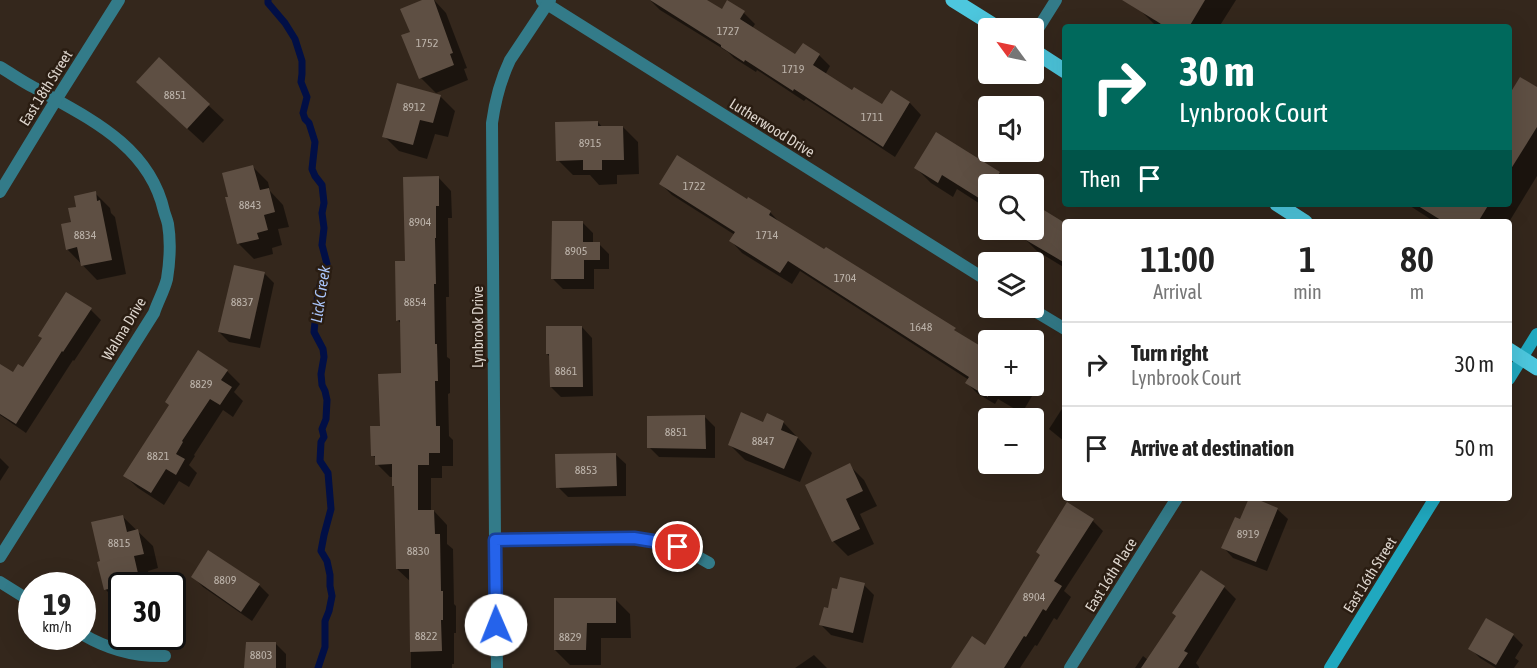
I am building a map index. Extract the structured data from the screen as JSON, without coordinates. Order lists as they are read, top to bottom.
{
  "streets": {
    "street": [
      "East 18th Street",
      "Lutherwood Drive",
      "Lynbrook Drive",
      "Walma Drive",
      "East 16th Place",
      "East 16th Street"
    ]
  },
  "crossings": [
    ["East 18th Street", "Walma Drive"],
    ["Lutherwood Drive", "Lynbrook Drive"]
  ],
  "water": ["Lick Creek"],
  "house_numbers": [
    "1727",
    "1752",
    "1719",
    "8851",
    "8912",
    "1711",
    "8915",
    "1722",
    "8843",
    "8904",
    "8834",
    "1714",
    "8905",
    "1704",
    "8837",
    "8854",
    "1648",
    "8861",
    "8829",
    "8851",
    "8847",
    "8821",
    "8853",
    "8919",
    "8815",
    "8830",
    "8809",
    "8904",
    "8822",
    "8829",
    "8803"
  ],
  "north": "top left",
  "page": {
    "map_buttons": ["+", "−"],
    "turn": ["30 m", "Lynbrook Court"],
    "then": "Then",
    "eta": [
      "11:00",
      "Arrival",
      "1",
      "min",
      "80",
      "m"
    ],
    "list": [
      {
        "name": "Turn right",
        "note": "Lynbrook Court",
        "value": "30 m"
      },
      {
        "name": "Arrive at destination",
        "value": "50 m"
      }
    ],
    "speed": "19 km/h",
    "limit": "30"
  }
}
